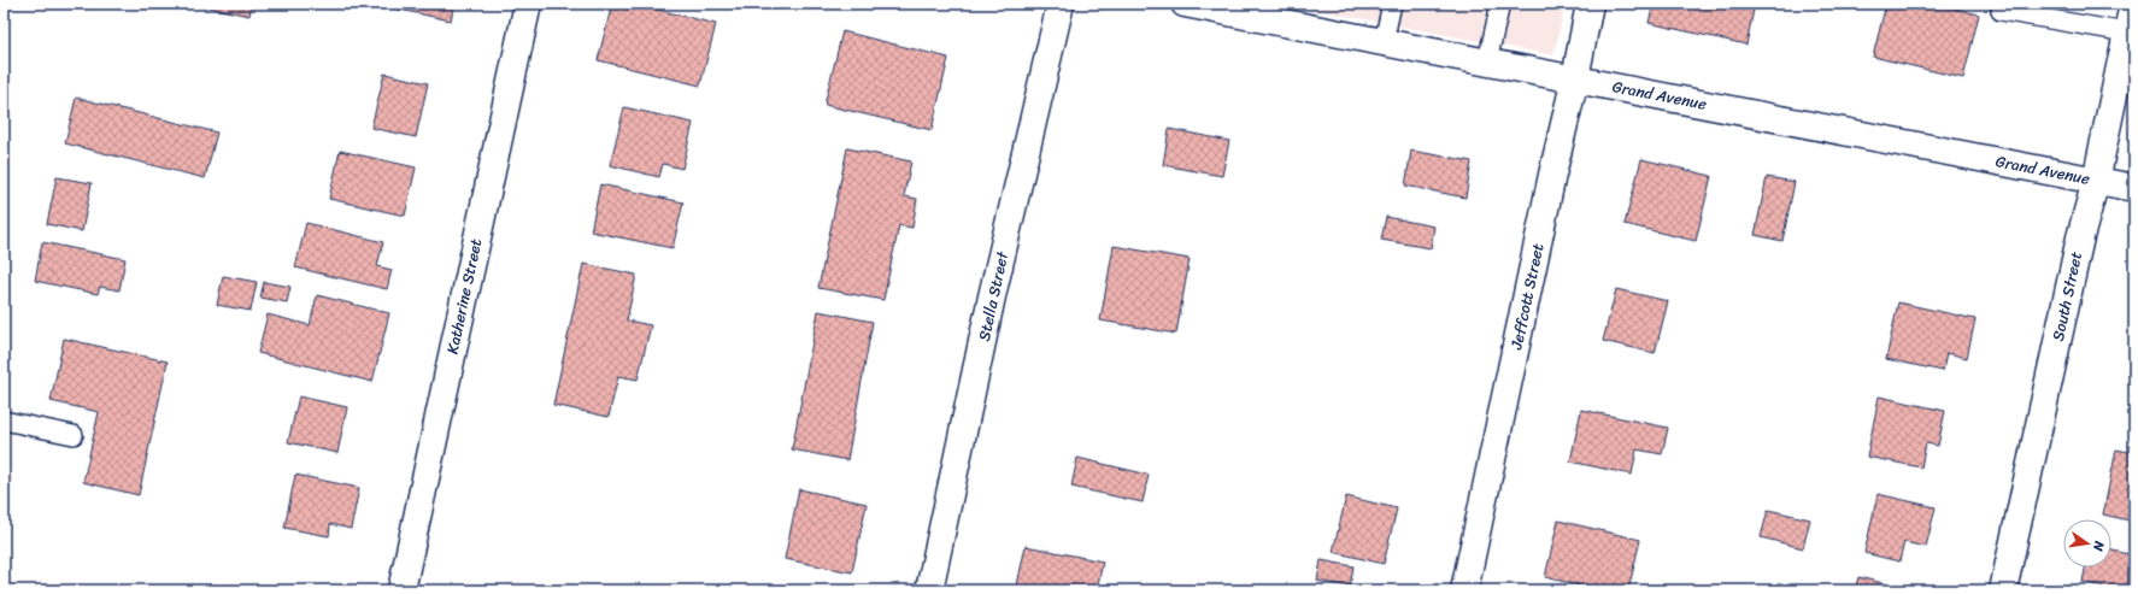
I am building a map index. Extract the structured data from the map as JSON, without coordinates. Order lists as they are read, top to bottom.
{
  "streets": {
    "street": [
      "Grand Avenue",
      "Katherine Street",
      "Stella Street",
      "Jeffcott Street",
      "South Street"
    ]
  },
  "crossings": [
    ["Grand Avenue", "Jeffcott Street"],
    ["Grand Avenue", "South Street"]
  ],
  "north": "right"
}
